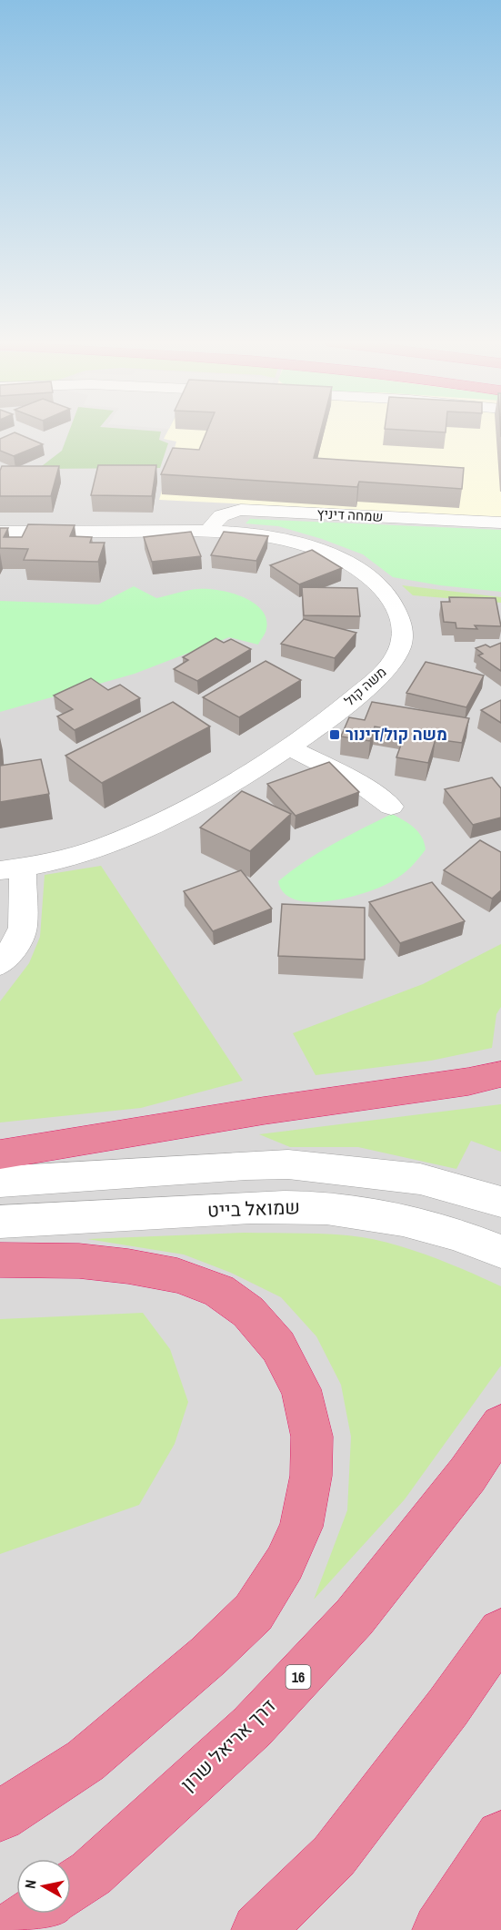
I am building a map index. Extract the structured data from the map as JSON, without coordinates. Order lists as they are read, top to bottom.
{
  "streets": {
    "highway": ["16", "דרך אריאל שרון"],
    "street": ["שמחה דיניץ", "משה קול", "שמואל בייט"]
  },
  "crossings": [
    ["שמחה דיניץ", "משה קול"]
  ],
  "places": {
    "transit": ["משה קול/דינור"]
  },
  "north": "left"
}
